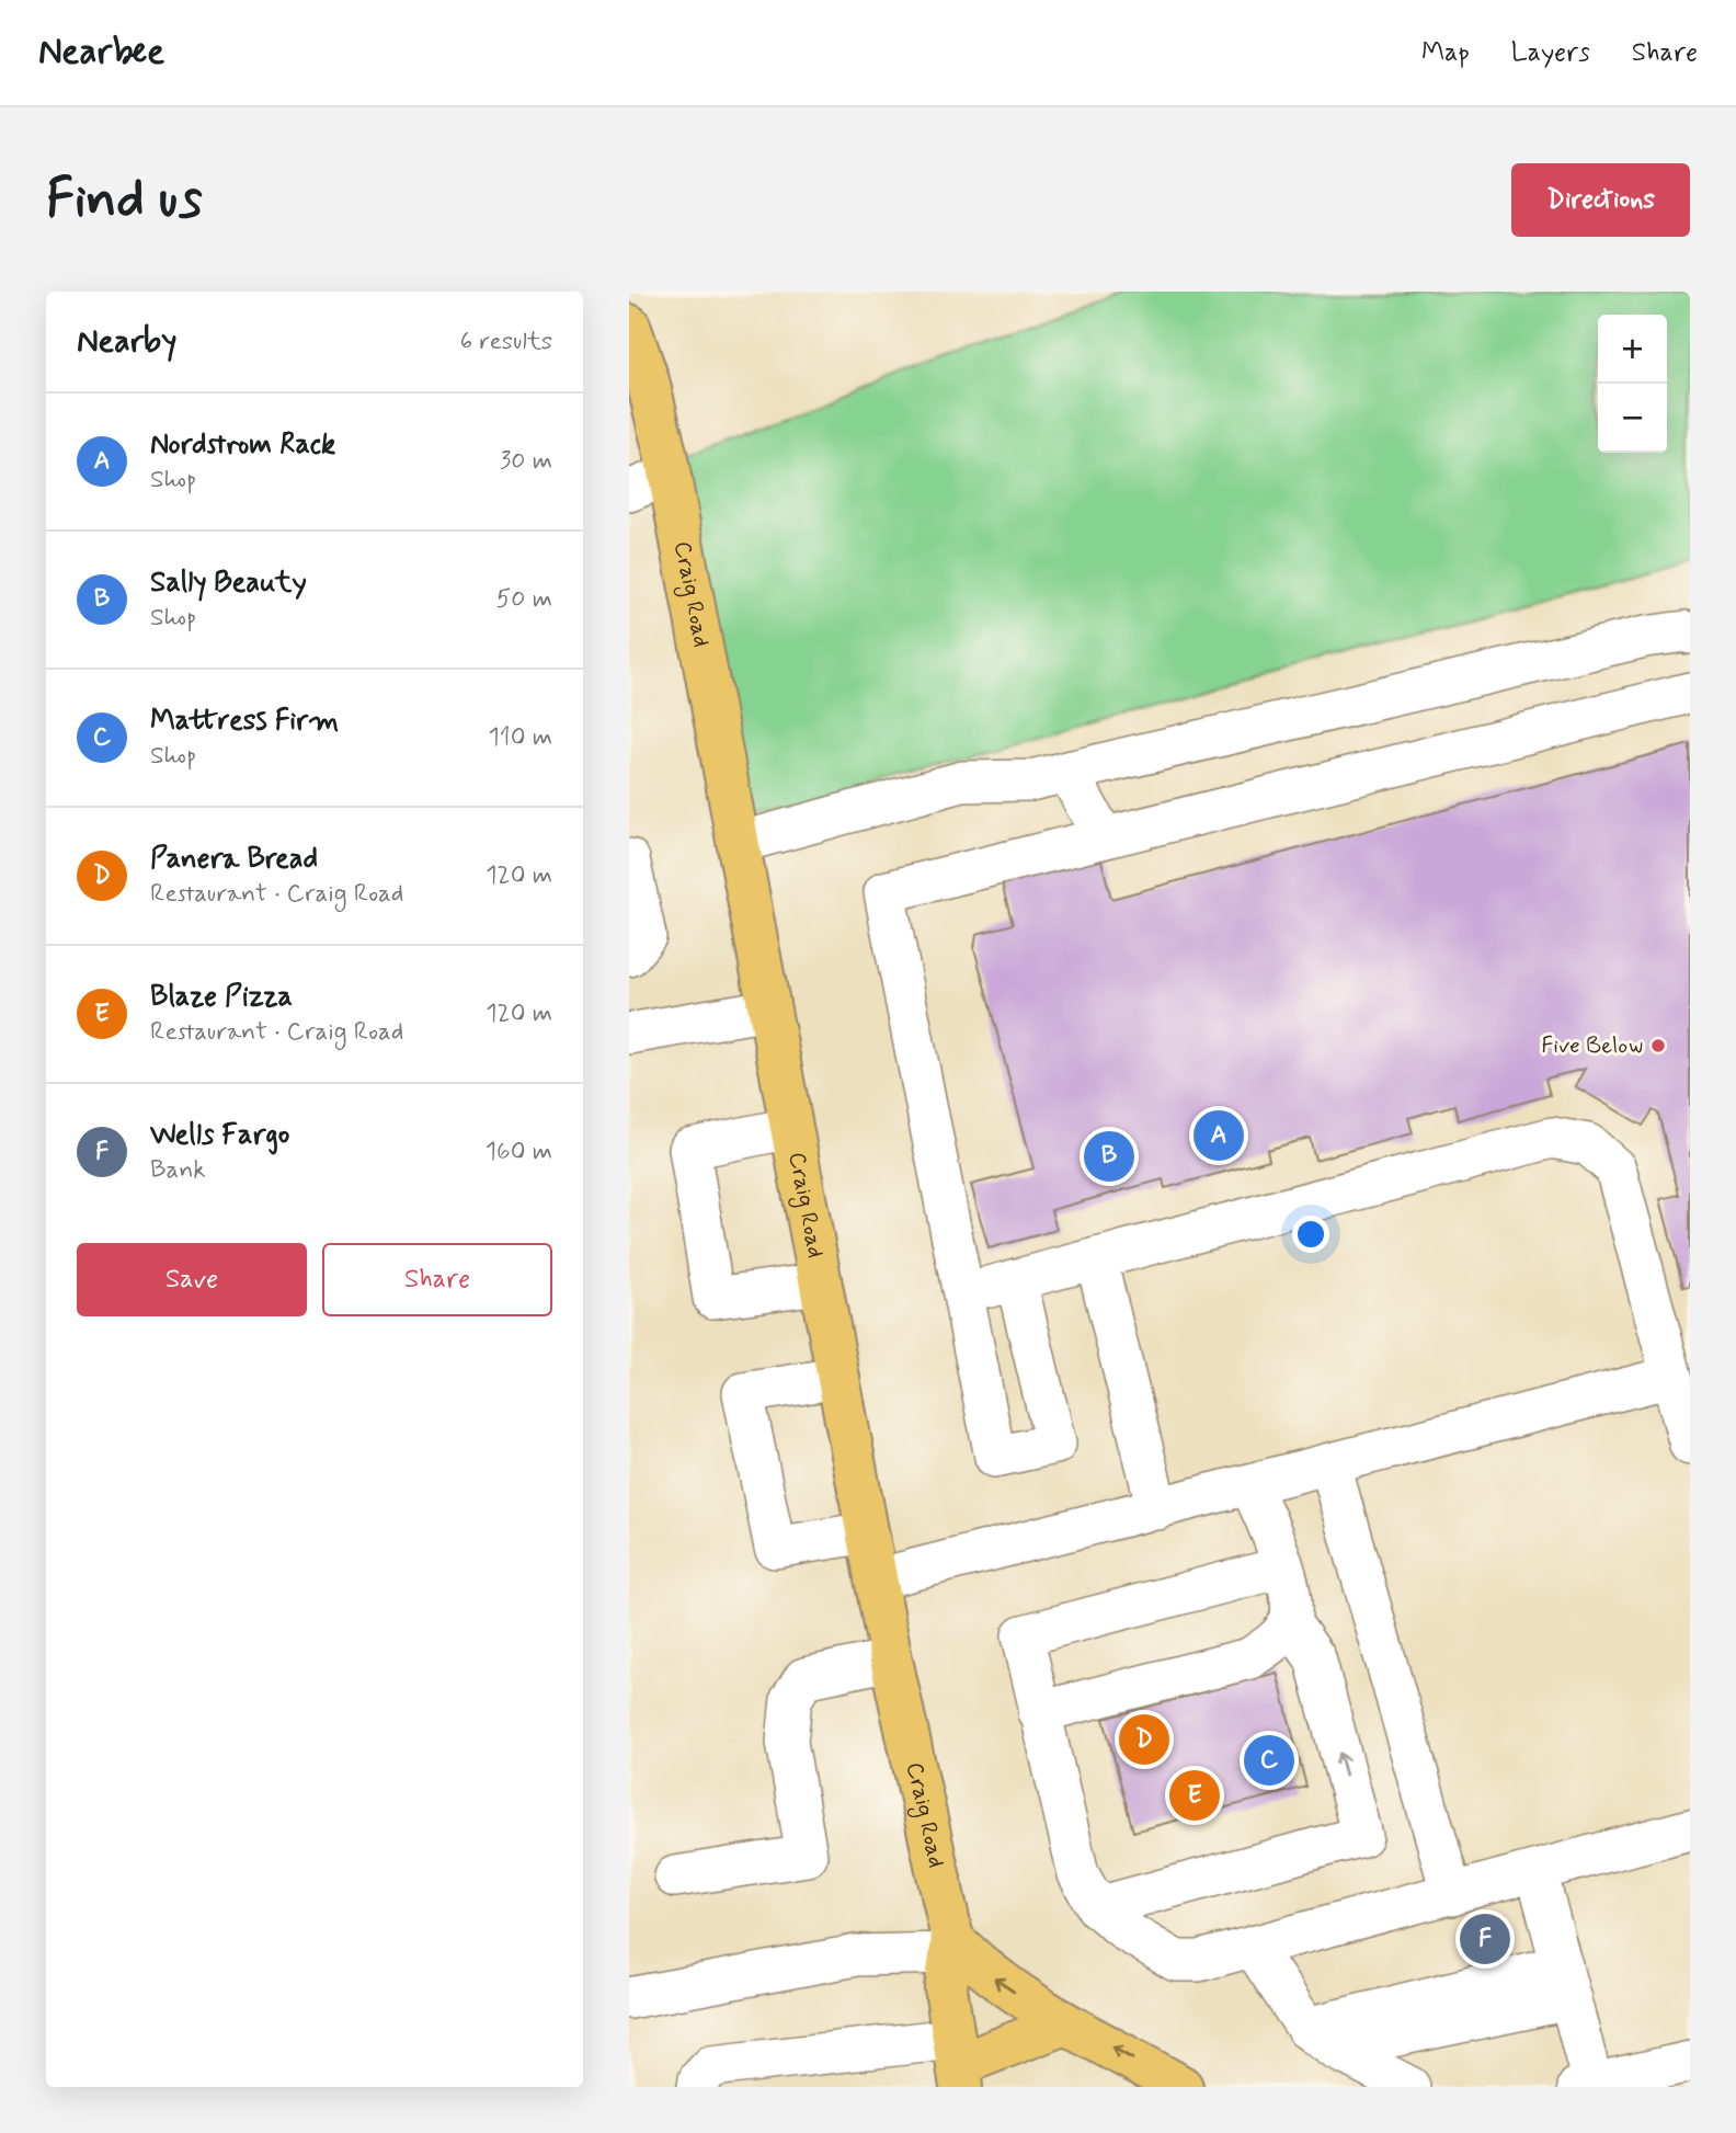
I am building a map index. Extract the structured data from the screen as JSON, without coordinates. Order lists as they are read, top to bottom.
{
  "streets": {
    "main road": ["Craig Road"]
  },
  "places": ["Five Below"],
  "page": {
    "header": "Nearbee",
    "nav": ["Map", "Layers", "Share"],
    "buttons": [
      "Directions",
      ["Save", "Share"]
    ],
    "title": "Find us",
    "heading": ["Nearby", "6 results"],
    "map_buttons": ["+", "−"],
    "list": [
      {
        "mark": "A",
        "name": "Nordstrom Rack",
        "note": "Shop",
        "value": "30 m"
      },
      {
        "mark": "B",
        "name": "Sally Beauty",
        "note": "Shop",
        "value": "50 m"
      },
      {
        "mark": "C",
        "name": "Mattress Firm",
        "note": "Shop",
        "value": "110 m"
      },
      {
        "mark": "D",
        "name": "Panera Bread",
        "note": "Restaurant · Craig Road",
        "value": "120 m"
      },
      {
        "mark": "E",
        "name": "Blaze Pizza",
        "note": "Restaurant · Craig Road",
        "value": "120 m"
      },
      {
        "mark": "F",
        "name": "Wells Fargo",
        "note": "Bank",
        "value": "160 m"
      }
    ],
    "pins": [
      "A",
      "B",
      "D",
      "C",
      "E",
      "F"
    ]
  }
}
